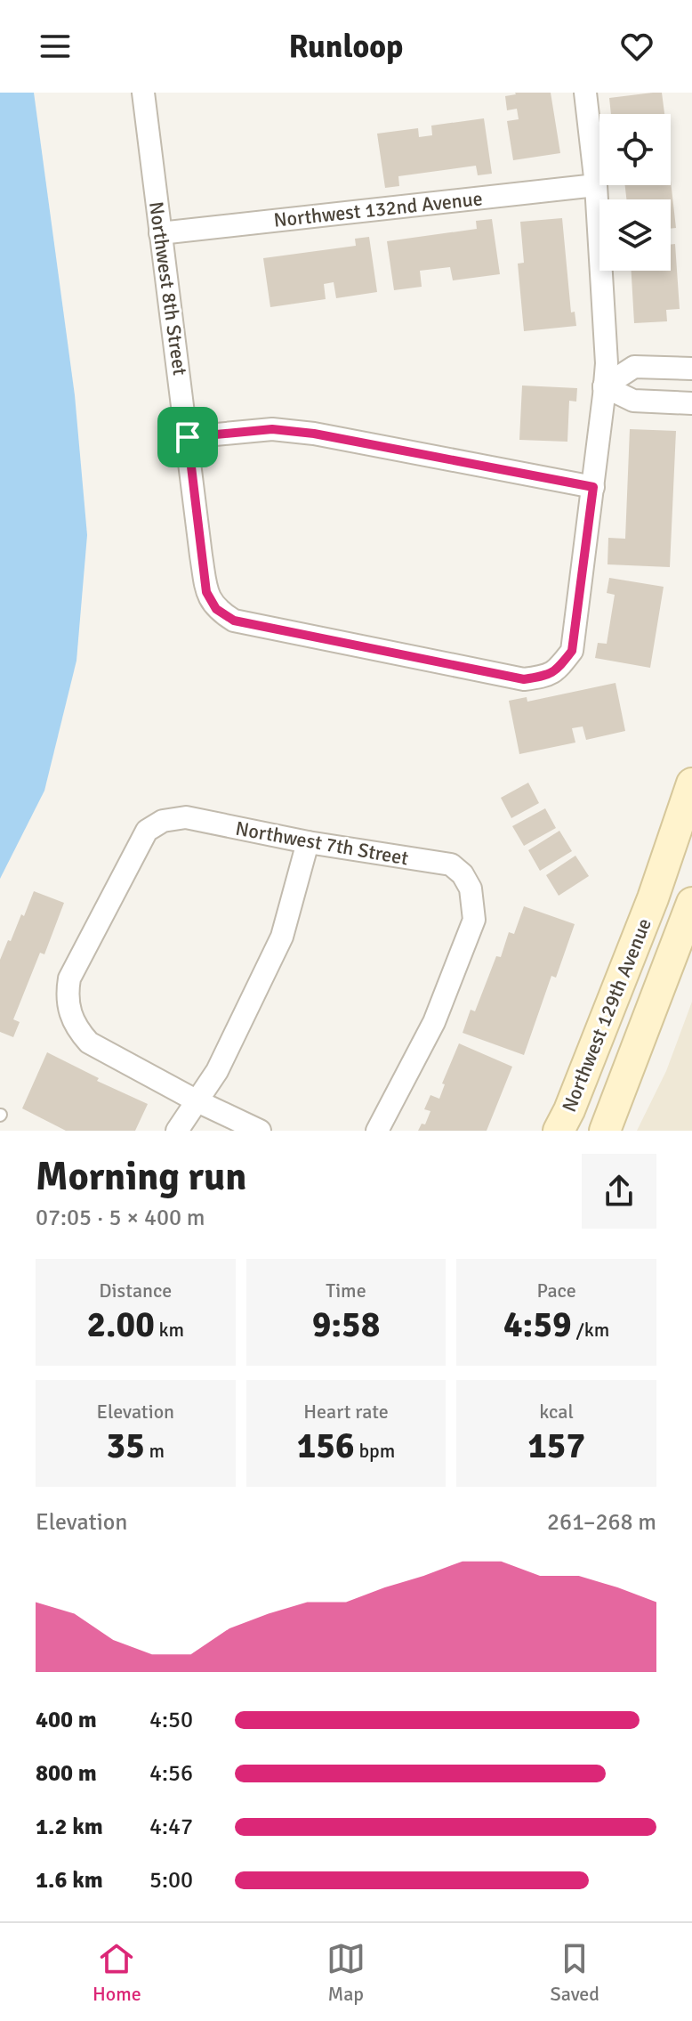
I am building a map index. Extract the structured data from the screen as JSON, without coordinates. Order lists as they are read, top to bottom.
{
  "streets": {
    "street": [
      "Northwest 132nd Avenue",
      "Northwest 8th Street",
      "Northwest 7th Street",
      "Northwest 129th Avenue"
    ]
  },
  "crossings": [
    ["Northwest 132nd Avenue", "Northwest 8th Street"]
  ],
  "page": {
    "header": "Runloop",
    "heading": ["Morning run", "07:05 · 5 × 400 m"],
    "stats": [
      ["Distance", "2.00 km"],
      ["Time", "9:58"],
      ["Pace", "4:59 /km"],
      ["Elevation", "35 m"],
      ["Heart rate", "156 bpm"],
      ["kcal", "157"]
    ],
    "chart": ["Elevation", "261–268 m"],
    "list": [
      {
        "name": "400 m",
        "note": "4:50"
      },
      {
        "name": "800 m",
        "note": "4:56"
      },
      {
        "name": "1.2 km",
        "note": "4:47"
      },
      {
        "name": "1.6 km",
        "note": "5:00"
      }
    ],
    "tabs": ["Home", "Map", "Saved"]
  }
}
